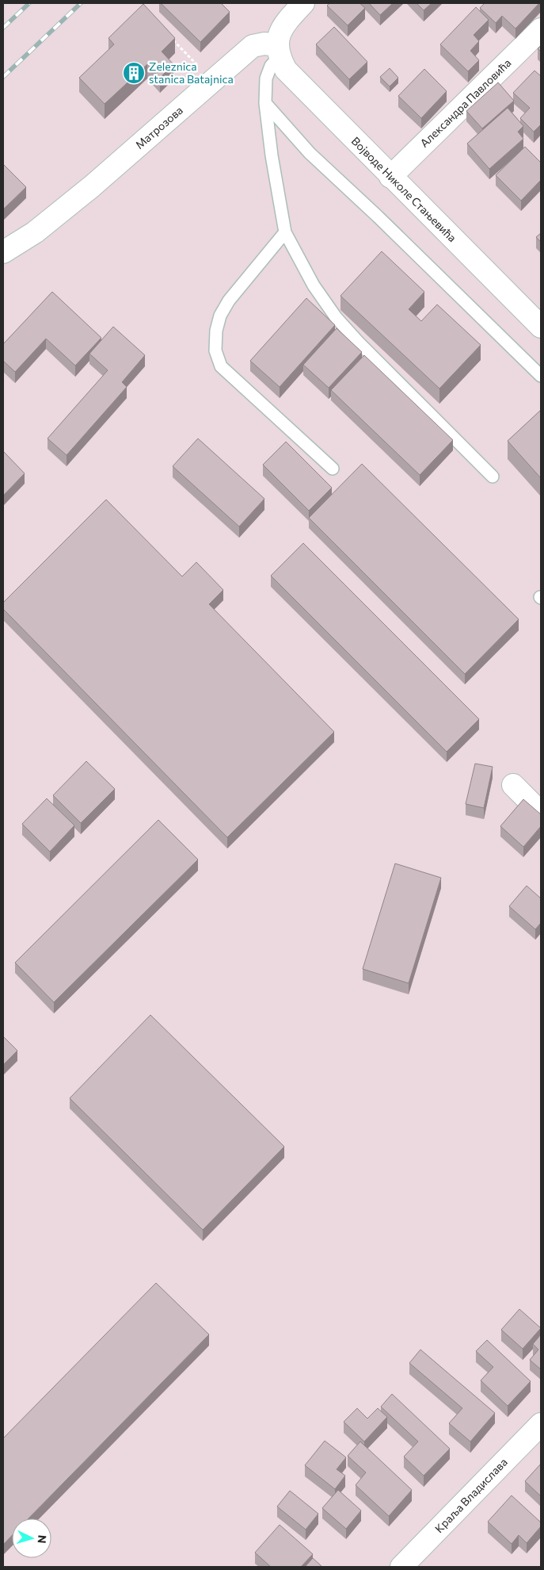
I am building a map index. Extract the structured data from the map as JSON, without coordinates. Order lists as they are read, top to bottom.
{
  "streets": {
    "street": [
      "Александра Павловића",
      "Матрозова",
      "Војводе Николе Стањевића",
      "Краља Владислава"
    ]
  },
  "crossings": [
    ["Александра Павловића", "Војводе Николе Стањевића"],
    ["Матрозова", "Војводе Николе Стањевића"]
  ],
  "places": {
    "building": ["Zeleznica stanica Batajnica"]
  },
  "north": "right"
}
